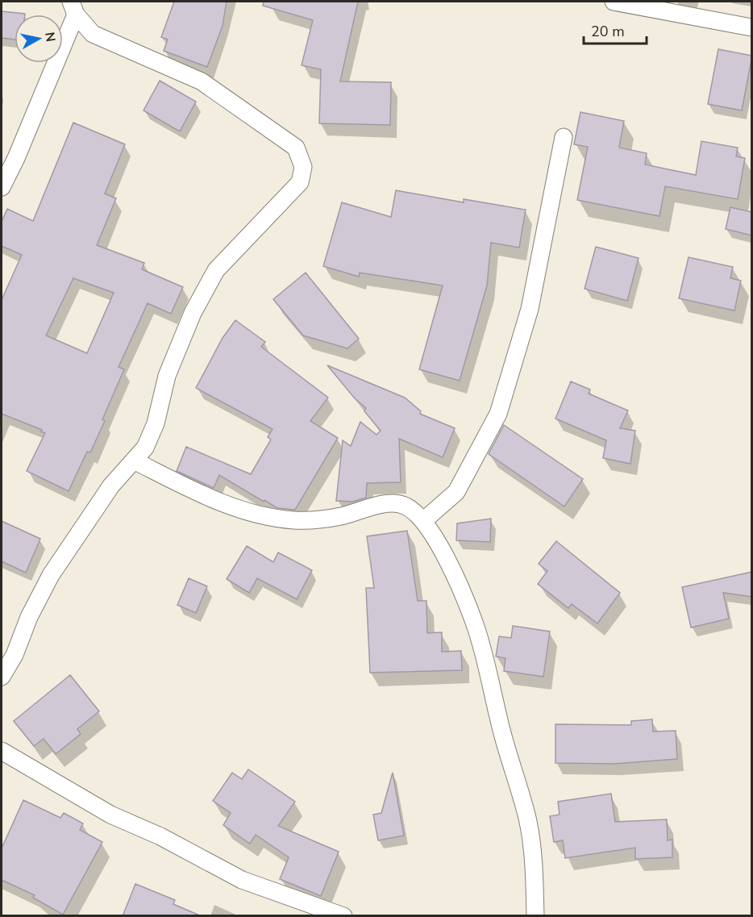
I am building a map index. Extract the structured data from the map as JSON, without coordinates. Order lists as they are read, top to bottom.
{
  "scale_bar": "20 m",
  "north": "right"
}
